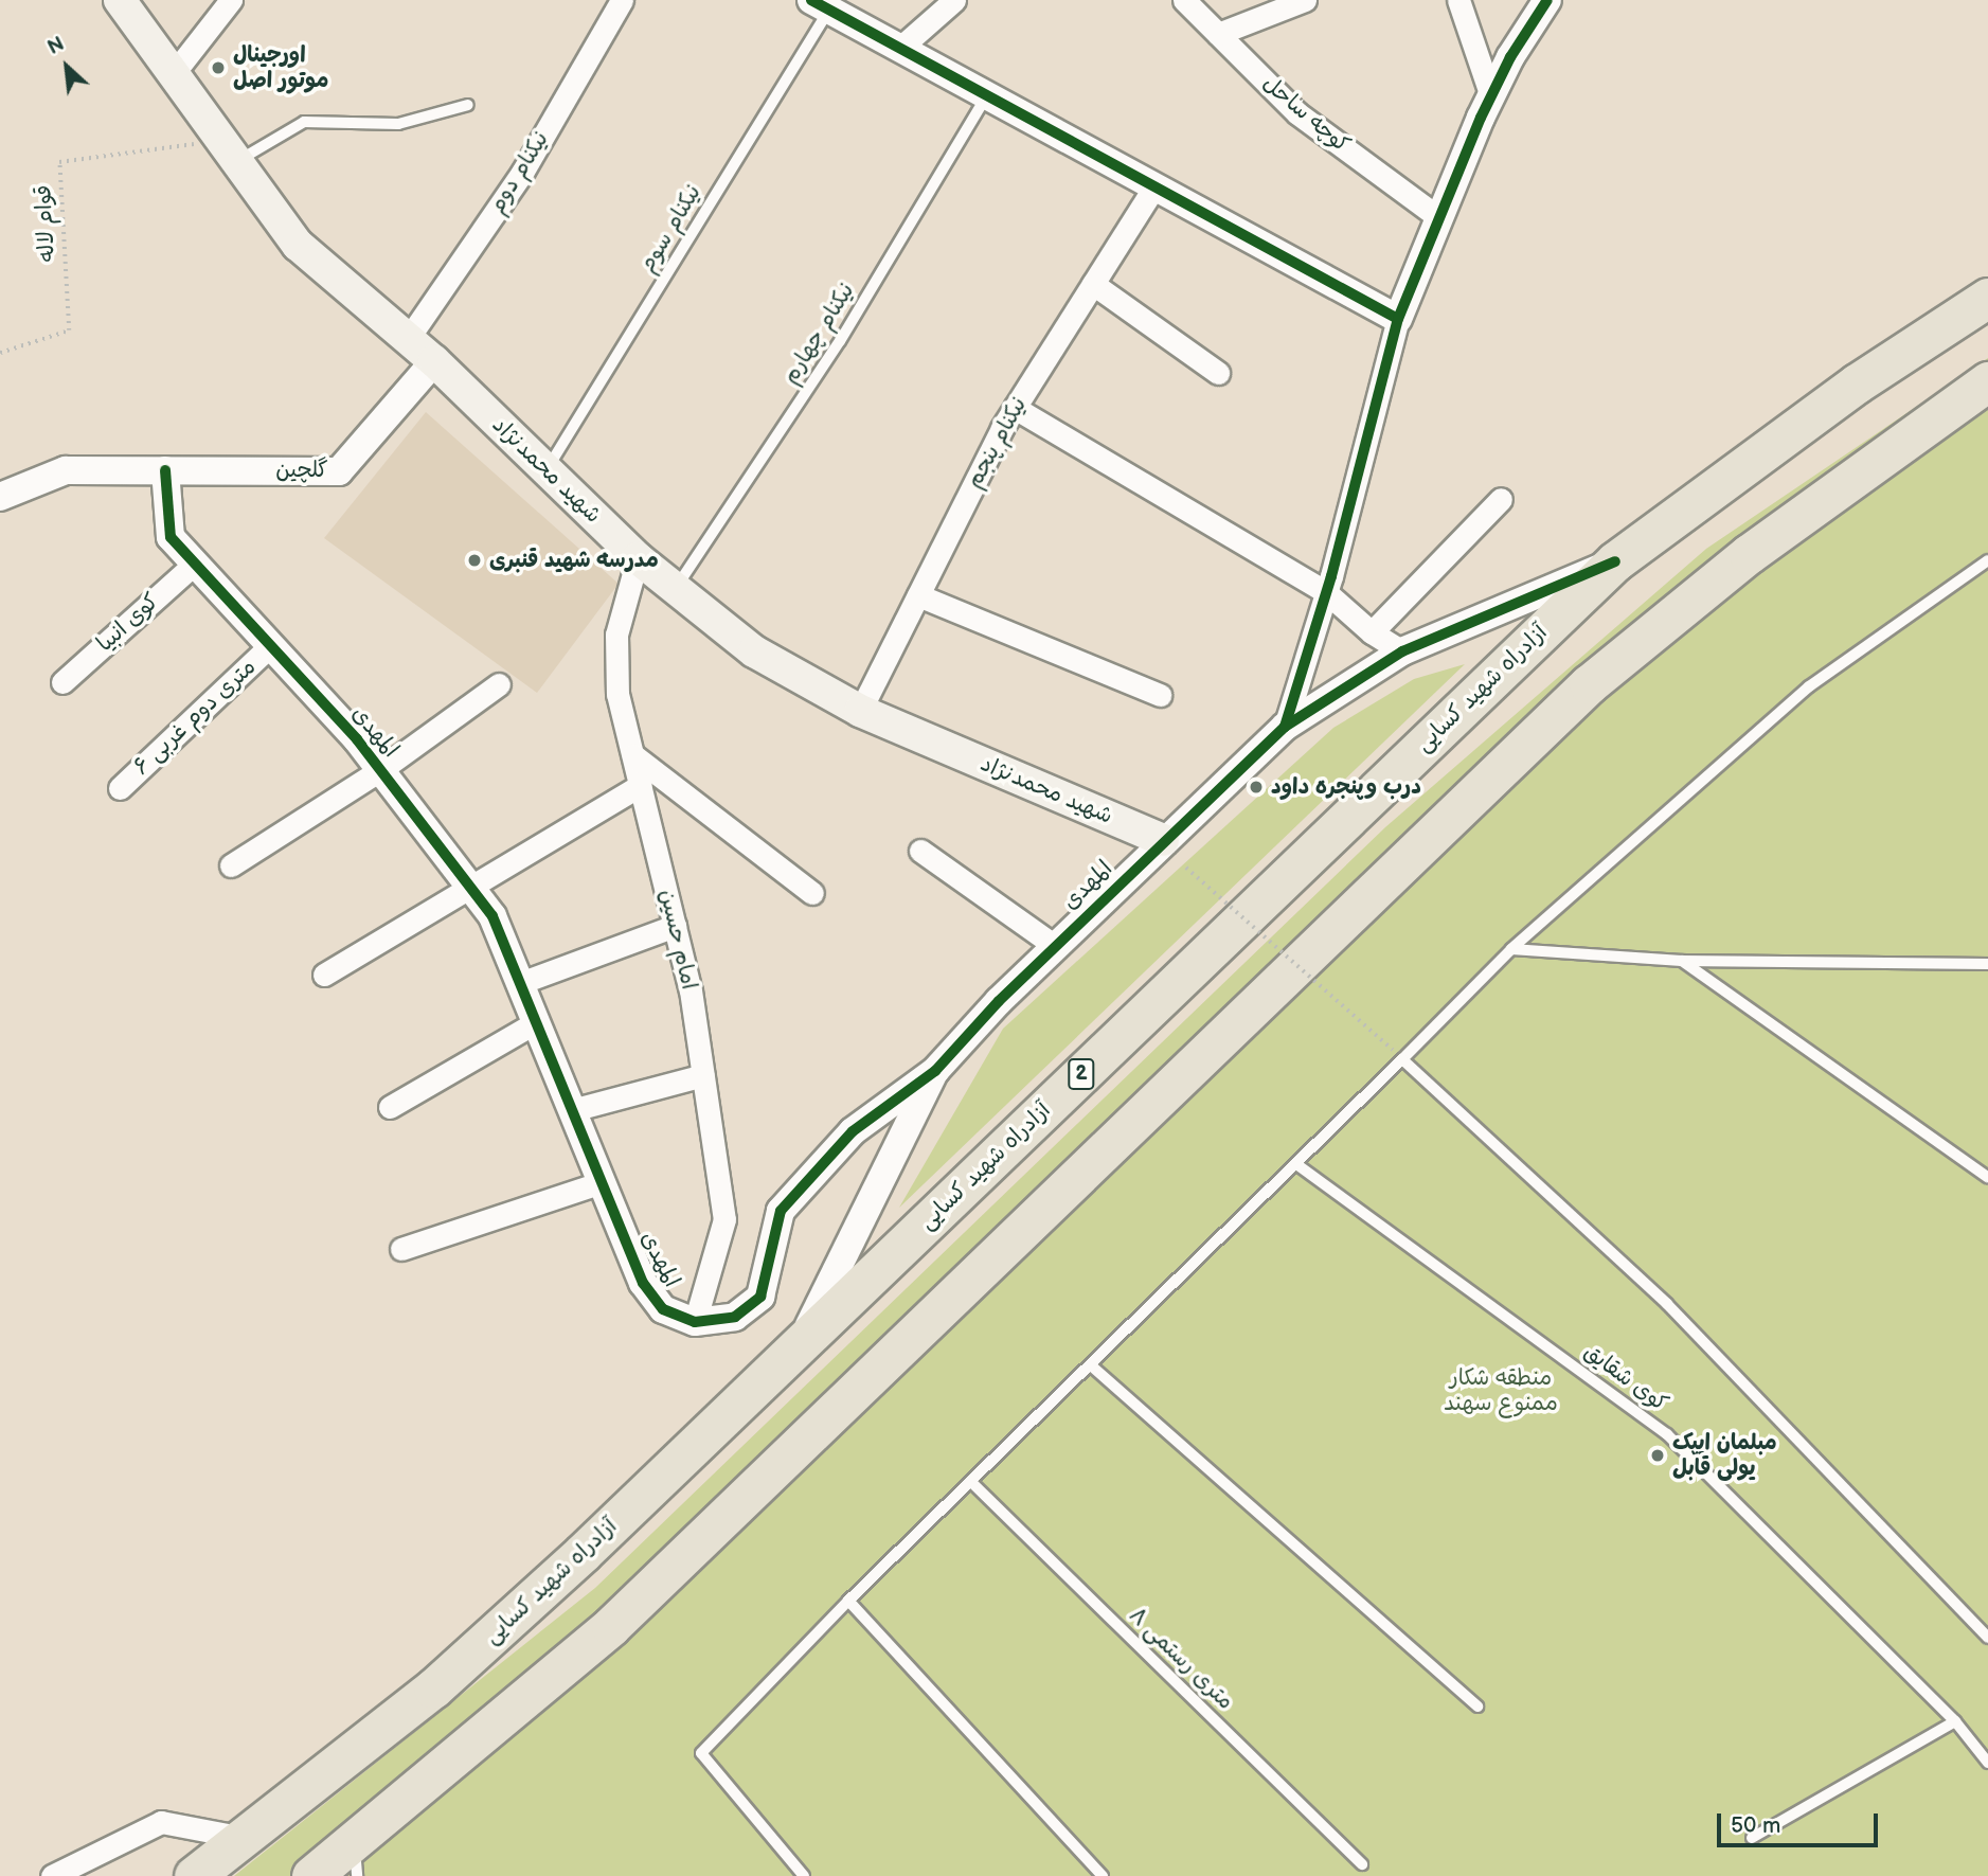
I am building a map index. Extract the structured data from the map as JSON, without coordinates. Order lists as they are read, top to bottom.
{
  "streets": {
    "highway": ["آزادراه شهید کسایی", "2"],
    "main road": ["شهید محمدنژاد"],
    "street": [
      "کوچه ساحل",
      "نیکنام دوم",
      "نیکنام پنجم",
      "گلچین",
      "کوی انبیا",
      "۶ متری دوم غربی",
      "المهدی",
      "امام حسین"
    ],
    "lane": [
      "نیکنام سوم",
      "نیکنام چهارم",
      "کوی شقایق",
      "۸ متری رستمی"
    ],
    "path": ["قوام لاله"]
  },
  "crossings": [
    ["نیکنام دوم", "شهید محمدنژاد"],
    ["قوام لاله", "شهید محمدنژاد"],
    ["نیکنام سوم", "شهید محمدنژاد"],
    ["نیکنام چهارم", "شهید محمدنژاد"],
    ["نیکنام پنجم", "شهید محمدنژاد"],
    ["گلچین", "شهید محمدنژاد"],
    ["گلچین", "المهدی"],
    ["شهید محمدنژاد", "المهدی"],
    ["شهید محمدنژاد", "امام حسین"],
    ["کوی انبیا", "المهدی"],
    ["آزادراه شهید کسایی", "المهدی"],
    ["۶ متری دوم غربی", "المهدی"],
    ["المهدی", "امام حسین"]
  ],
  "parks": ["منطقه شکار ممنوع سهند"],
  "places": [
    "اورجینال موتور اصل",
    "مدرسه شهید قنبری",
    "درب وپنجره داود",
    "مبلمان ایپک یولی قابل"
  ],
  "scale_bar": "50 m",
  "north": "top left"
}
